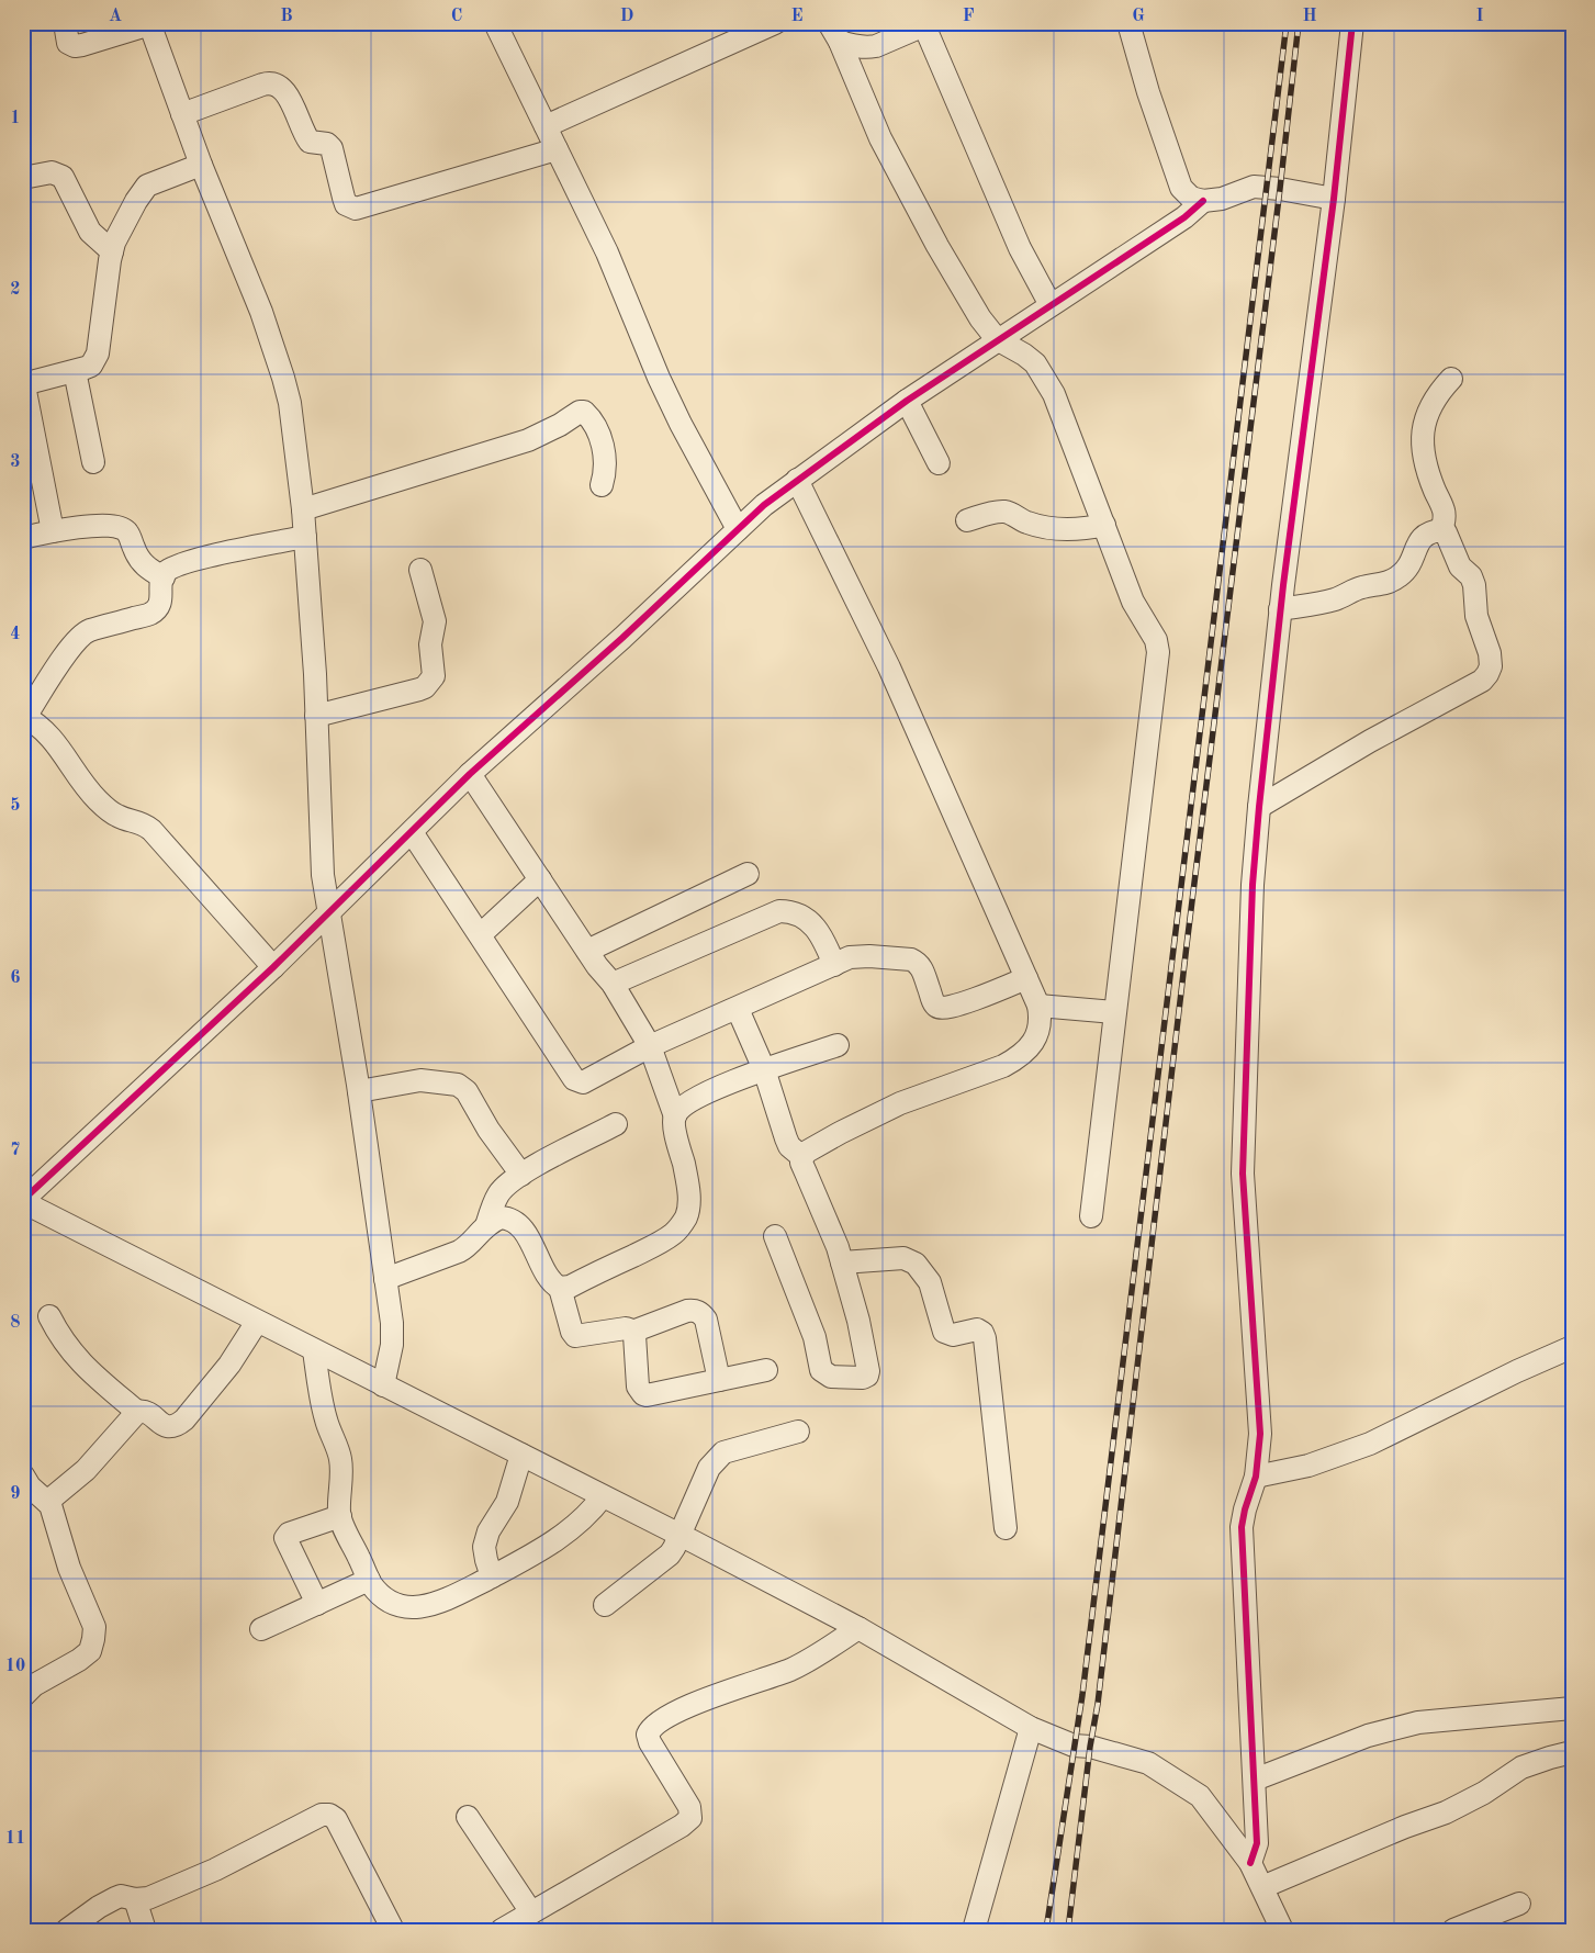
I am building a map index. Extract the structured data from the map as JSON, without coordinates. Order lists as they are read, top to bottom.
{
  "grid": {
    "columns": [
      "A",
      "B",
      "C",
      "D",
      "E",
      "F",
      "G",
      "H",
      "I"
    ],
    "rows": [
      "1",
      "2",
      "3",
      "4",
      "5",
      "6",
      "7",
      "8",
      "9",
      "10",
      "11"
    ]
  }
}
